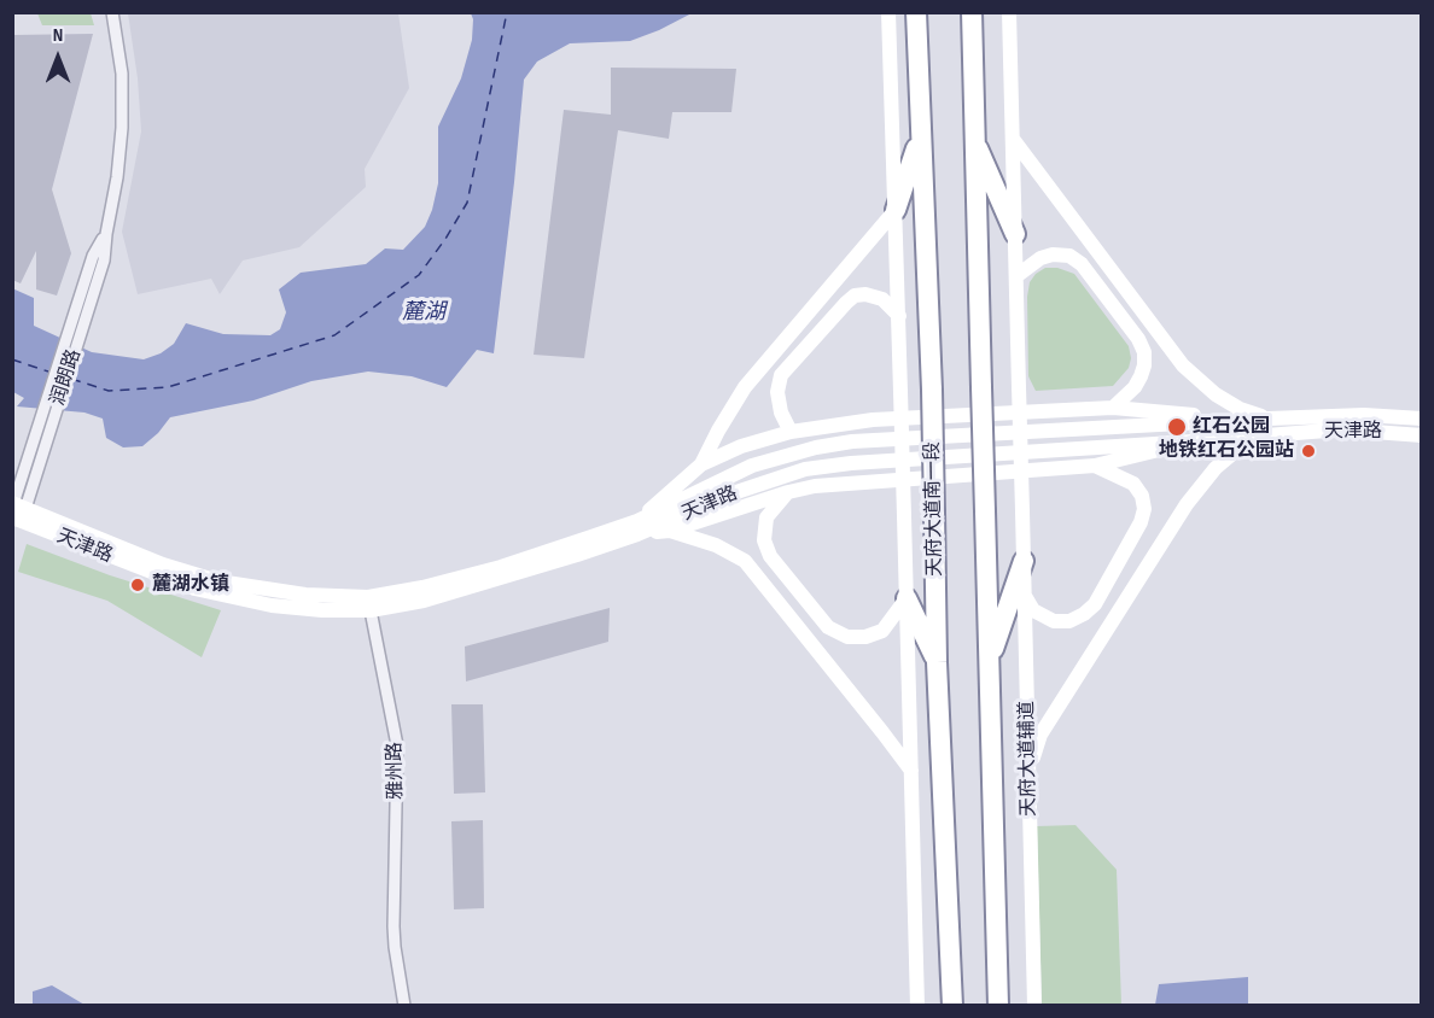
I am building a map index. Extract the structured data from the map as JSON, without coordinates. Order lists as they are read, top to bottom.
{
  "streets": {
    "highway": ["天府大道南一段"],
    "street": [
      "润朗路",
      "天津路",
      "天府大道辅道",
      "雅州路"
    ]
  },
  "crossings": [
    ["润朗路", "天津路"],
    ["天津路", "雅州路"]
  ],
  "water": ["麓湖"],
  "places": ["红石公园", "地铁红石公园站", "麓湖水镇"],
  "north": "top"
}
